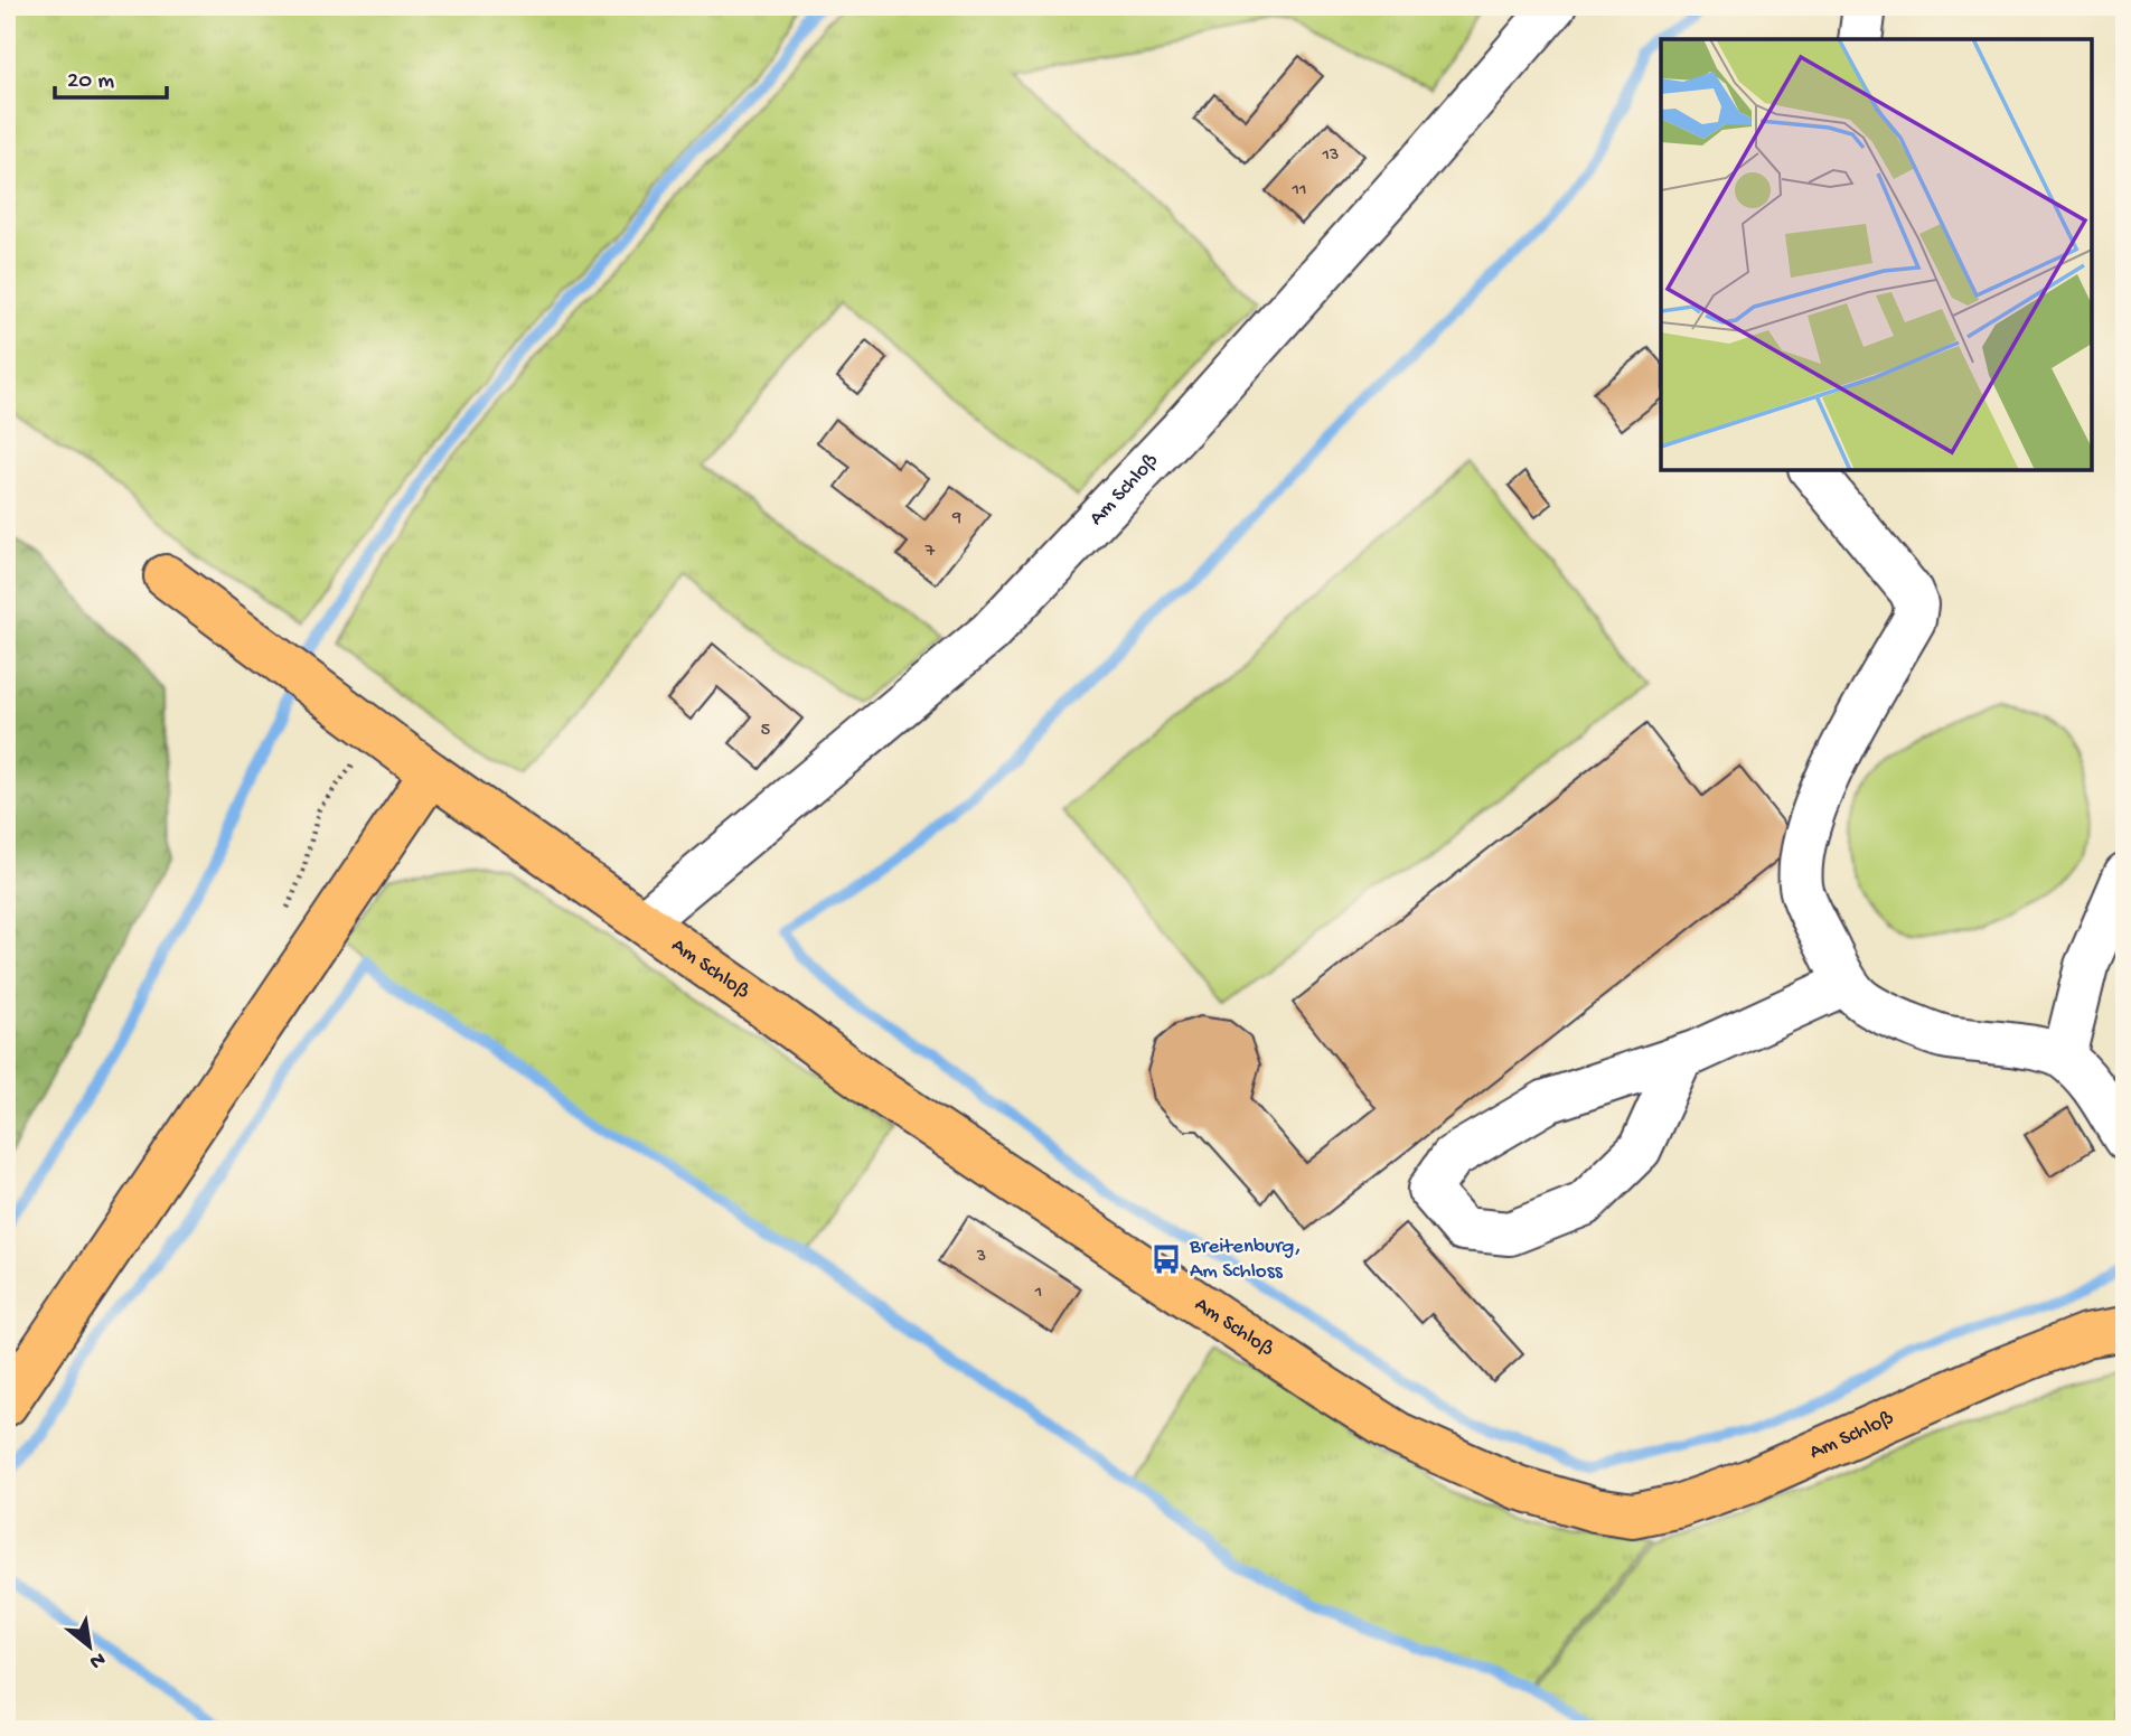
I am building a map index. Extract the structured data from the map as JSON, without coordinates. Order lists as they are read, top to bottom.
{
  "streets": {
    "main road": ["Am Schloß"]
  },
  "places": {
    "bus stop": ["Breitenburg, Am Schloss"]
  },
  "house_numbers": [
    "13",
    "11",
    "9",
    "7",
    "5",
    "3",
    "1"
  ],
  "scale_bar": "20 m",
  "north": "bottom right"
}
